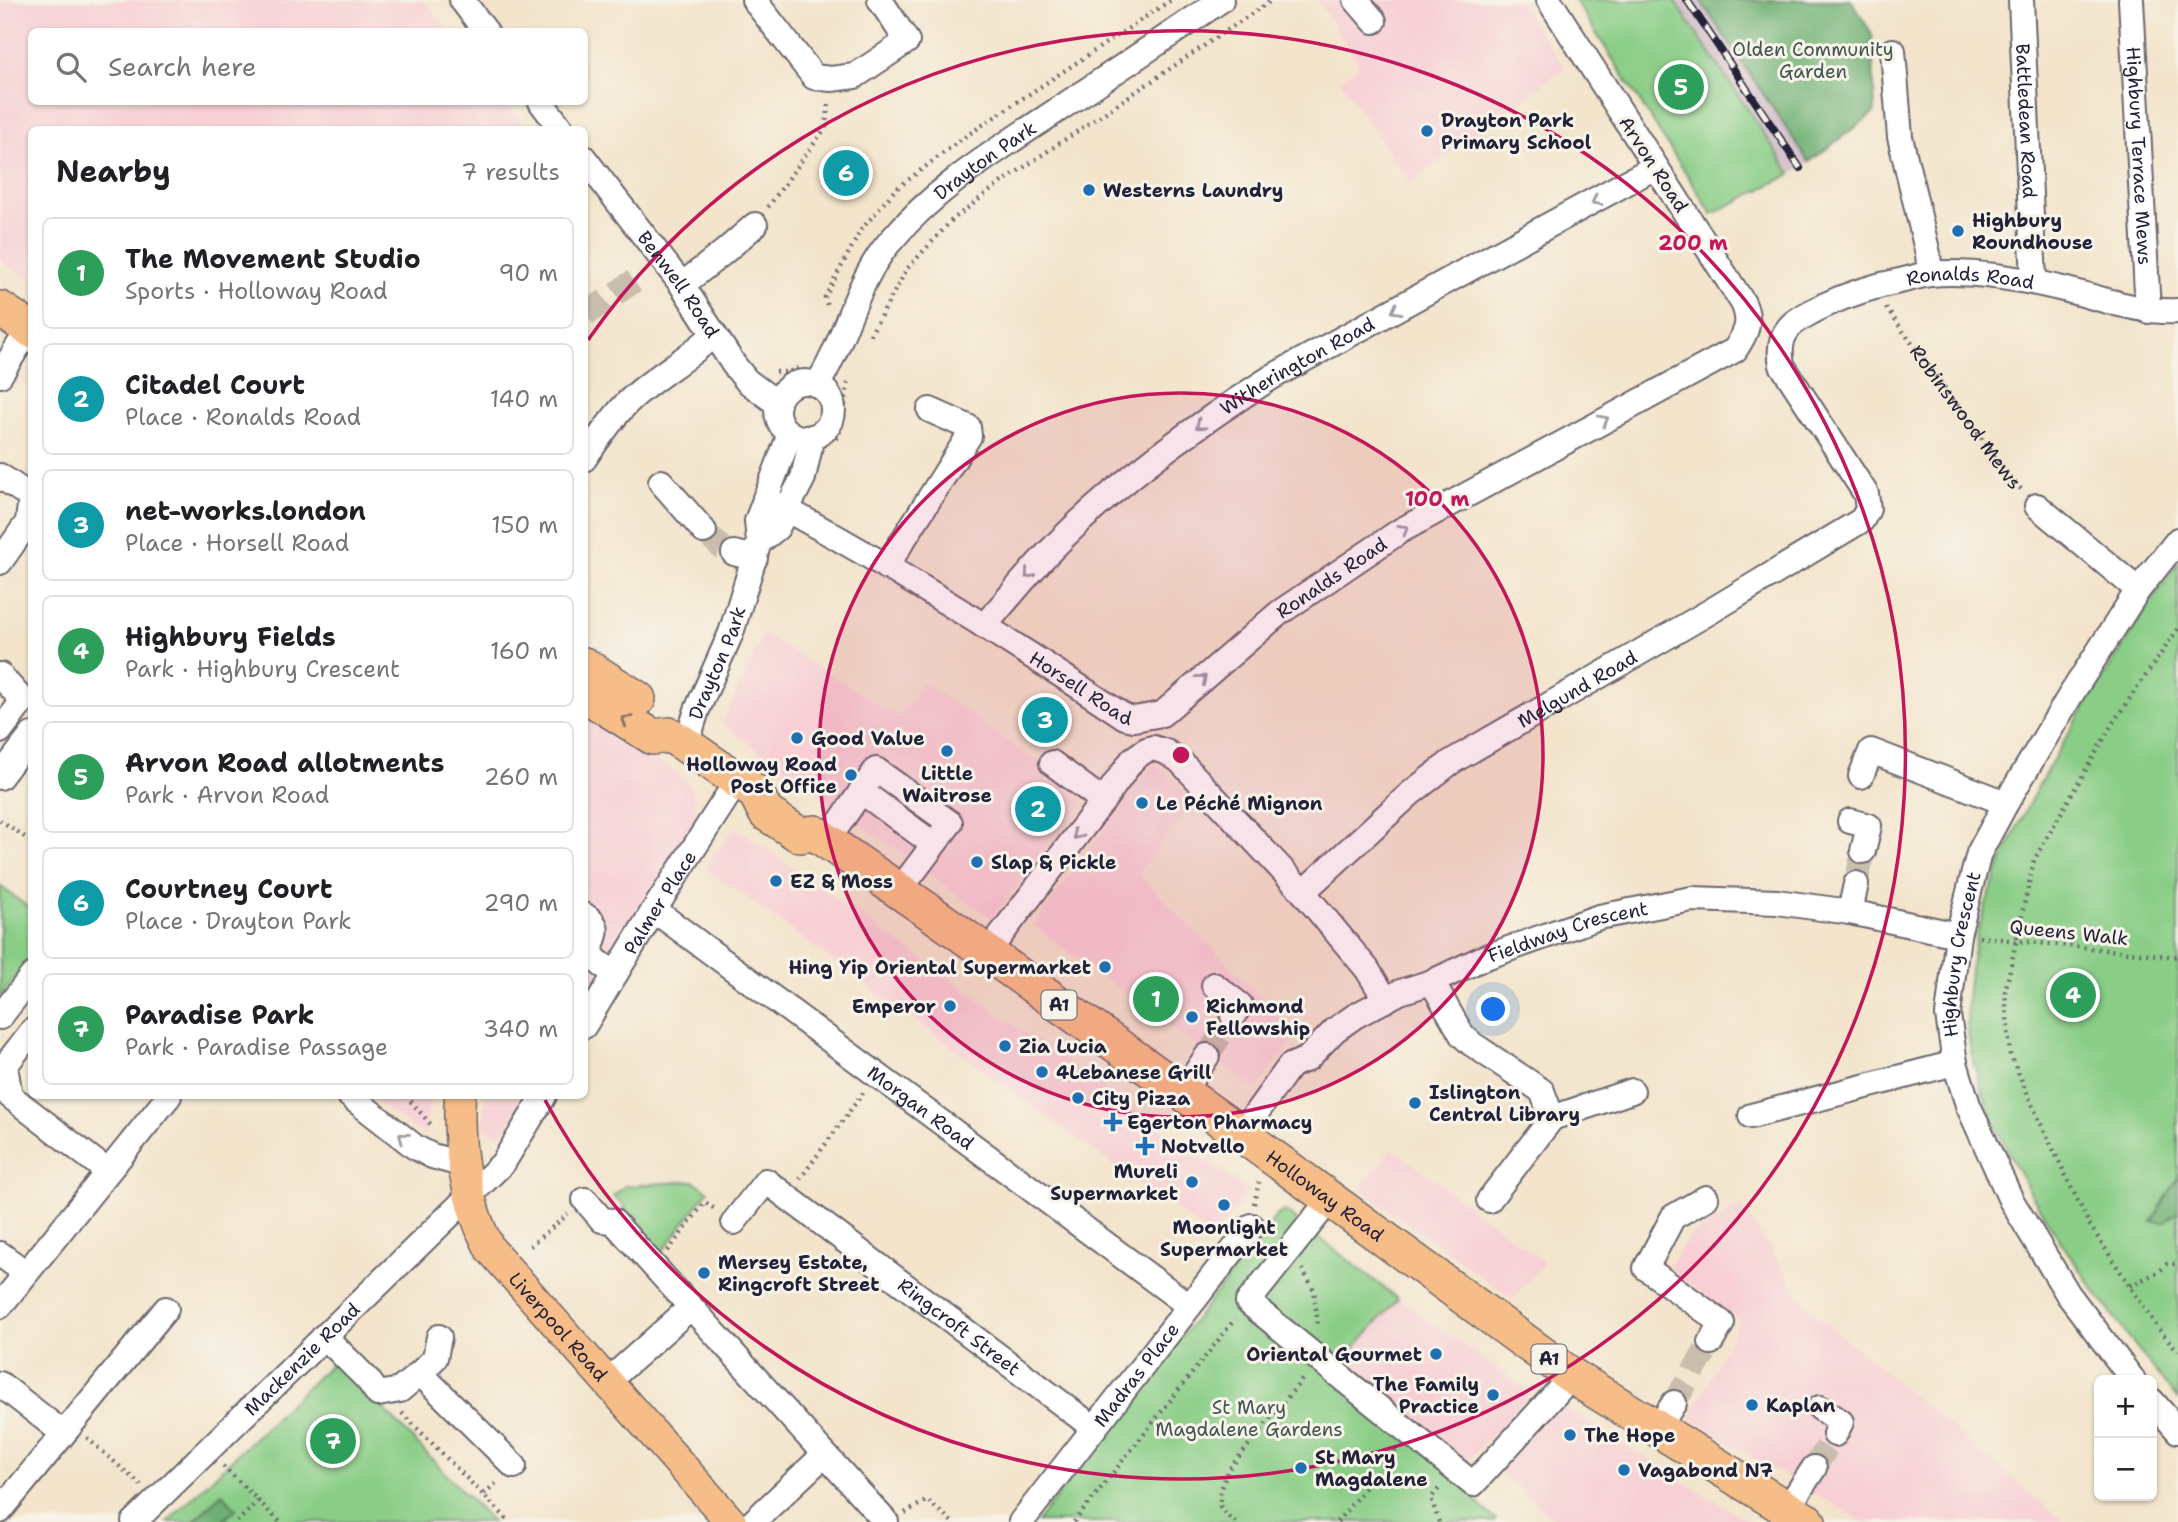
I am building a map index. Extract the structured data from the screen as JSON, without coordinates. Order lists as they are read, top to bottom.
{
  "streets": {
    "highway": ["A1", "Holloway Road"],
    "main road": ["Liverpool Road"],
    "street": [
      "Battledean Road",
      "Highbury Terrace Mews",
      "Drayton Park",
      "Arvon Road",
      "Ronalds Road",
      "Benwell Road",
      "Witherington Road",
      "Robinswood Mews",
      "Horsell Road",
      "Melgund Road",
      "Palmer Place",
      "Fieldway Crescent",
      "Highbury Crescent",
      "Morgan Road",
      "Ringcroft Street",
      "Mackenzie Road",
      "Madras Place"
    ],
    "path": ["Queens Walk"]
  },
  "crossings": [
    ["Battledean Road", "Ronalds Road"],
    ["Highbury Terrace Mews", "Ronalds Road"],
    ["Drayton Park", "Benwell Road"],
    ["Drayton Park", "Horsell Road"],
    ["Drayton Park", "Holloway Road"],
    ["Arvon Road", "Ronalds Road"],
    ["Arvon Road", "Witherington Road"],
    ["Ronalds Road", "Robinswood Mews"],
    ["Ronalds Road", "Horsell Road"],
    ["Ronalds Road", "Melgund Road"],
    ["Witherington Road", "Horsell Road"],
    ["Robinswood Mews", "Highbury Crescent"],
    ["Palmer Place", "Morgan Road"],
    ["Palmer Place", "Holloway Road"],
    ["Queens Walk", "Fieldway Crescent"],
    ["Queens Walk", "Highbury Crescent"],
    ["Fieldway Crescent", "Highbury Crescent"],
    ["Fieldway Crescent", "Holloway Road"],
    ["Morgan Road", "Madras Place"],
    ["Liverpool Road", "Mackenzie Road"],
    ["Ringcroft Street", "Madras Place"]
  ],
  "one_way": ["Ronalds Road", "Witherington Road"],
  "parks": ["Olden Community Garden", "St Mary Magdalene Gardens"],
  "places": {
    "other": [
      "Drayton Park Primary School",
      "Westerns Laundry",
      "Highbury Roundhouse",
      "Good Value",
      "Little Waitrose",
      "Holloway Road Post Office",
      "Le Péché Mignon",
      "Slap & Pickle",
      "EZ & Moss",
      "Hing Yip Oriental Supermarket",
      "Emperor",
      "Richmond Fellowship",
      "Zia Lucia",
      "4Lebanese Grill",
      "City Pizza",
      "Islington Central Library",
      "Mureli Supermarket",
      "Moonlight Supermarket",
      "Mersey Estate, Ringcroft Street",
      "Oriental Gourmet",
      "The Family Practice",
      "Kaplan",
      "The Hope",
      "St Mary Magdalene",
      "Vagabond N7"
    ],
    "health": ["Egerton Pharmacy", "Notvello"]
  },
  "page": {
    "search": "Search here",
    "pins": [
      "5",
      "6",
      "3",
      "2",
      "4",
      "1",
      "7"
    ],
    "heading": ["Nearby", "7 results"],
    "list": [
      {
        "mark": "1",
        "name": "The Movement Studio",
        "note": "Sports · Holloway Road",
        "value": "90 m"
      },
      {
        "mark": "2",
        "name": "Citadel Court",
        "note": "Place · Ronalds Road",
        "value": "140 m"
      },
      {
        "mark": "3",
        "name": "net-works.london",
        "note": "Place · Horsell Road",
        "value": "150 m"
      },
      {
        "mark": "4",
        "name": "Highbury Fields",
        "note": "Park · Highbury Crescent",
        "value": "160 m"
      },
      {
        "mark": "5",
        "name": "Arvon Road allotments",
        "note": "Park · Arvon Road",
        "value": "260 m"
      },
      {
        "mark": "6",
        "name": "Courtney Court",
        "note": "Place · Drayton Park",
        "value": "290 m"
      },
      {
        "mark": "7",
        "name": "Paradise Park",
        "note": "Park · Paradise Passage",
        "value": "340 m"
      }
    ],
    "map_buttons": ["+", "−"]
  },
  "rings": ["200 m", "100 m"]
}
